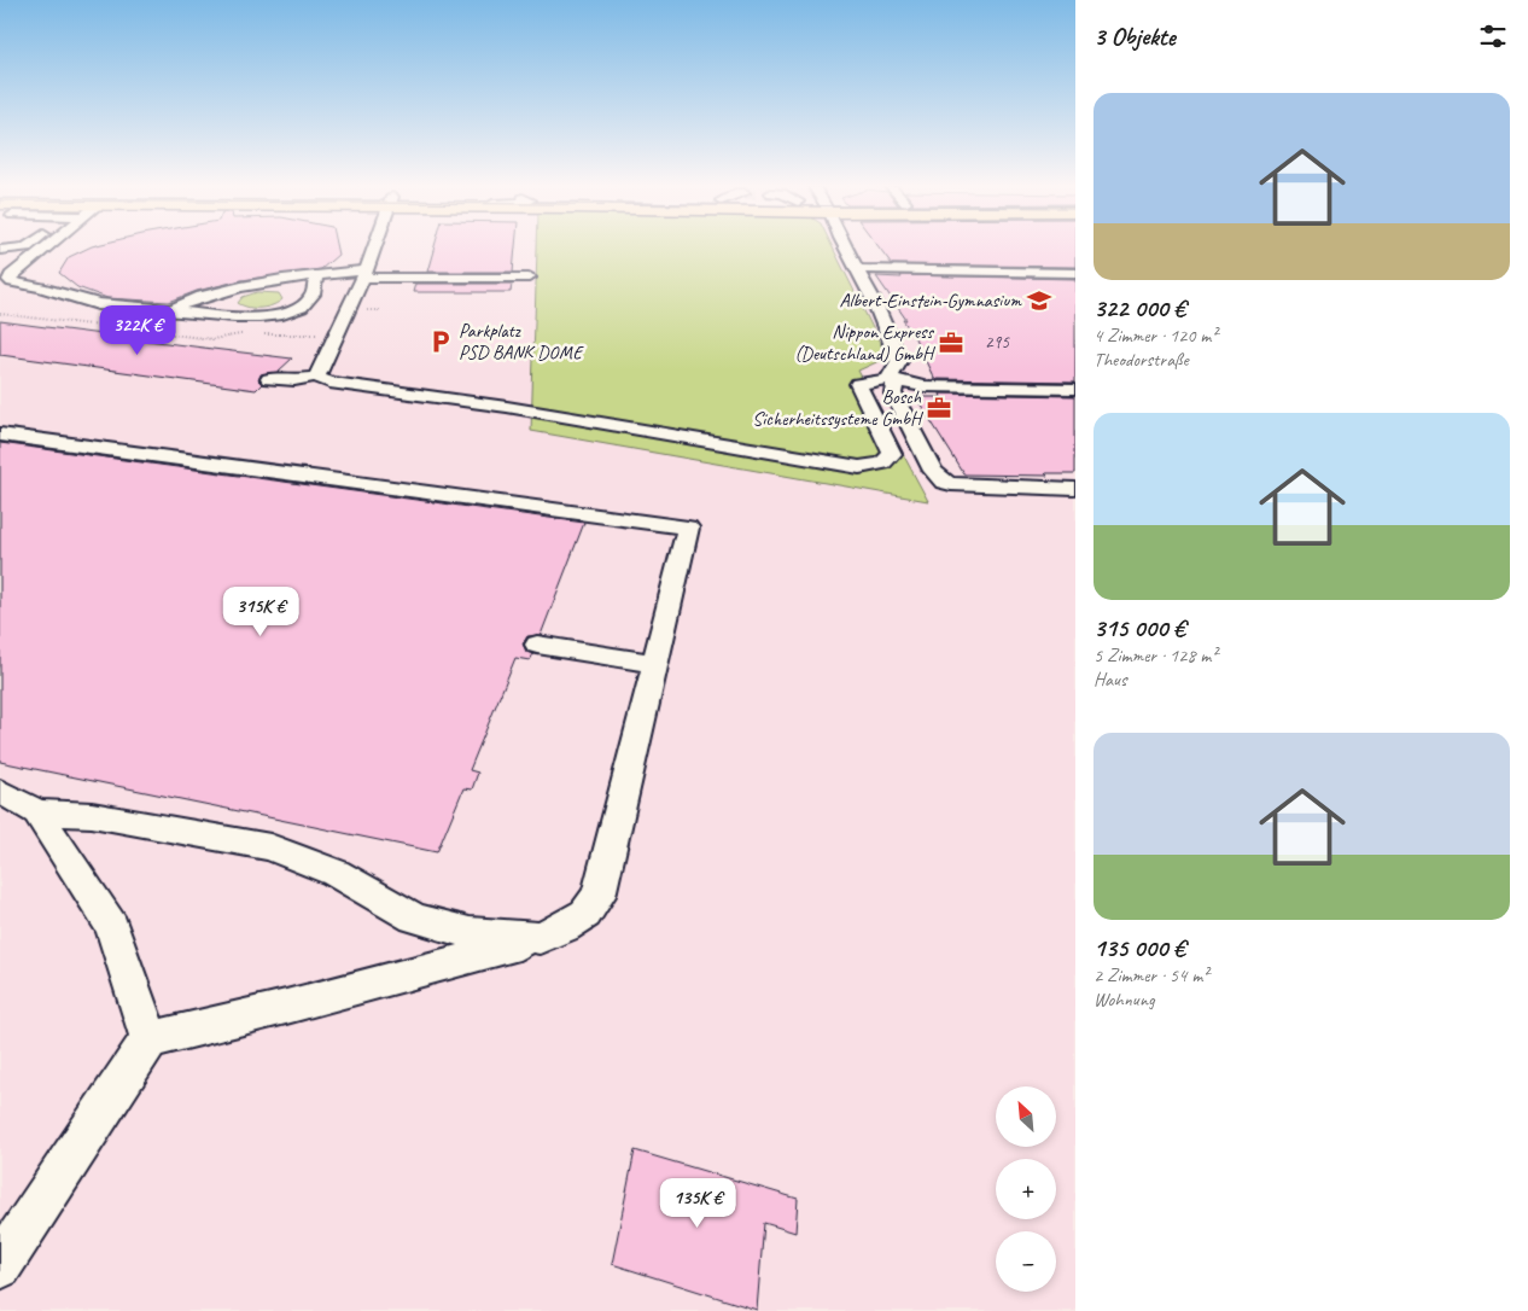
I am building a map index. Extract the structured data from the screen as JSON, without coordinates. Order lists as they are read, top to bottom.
{
  "places": {
    "school or university": ["Albert-Einstein-Gymnasium"],
    "parking": ["Parkplatz PSD BANK DOME"],
    "office": ["Nippon Express (Deutschland) GmbH", "Bosch Sicherheitssysteme GmbH"]
  },
  "house_numbers": ["295"],
  "north": "top left",
  "page": {
    "heading": "3 Objekte",
    "list": [
      {
        "name": "322 000 €",
        "note": "4 Zimmer · 120 m² · Theodorstraße"
      },
      {
        "name": "315 000 €",
        "note": "5 Zimmer · 128 m² · Haus"
      },
      {
        "name": "135 000 €",
        "note": "2 Zimmer · 54 m² · Wohnung"
      }
    ],
    "price": ["322K €", "315K €", "135K €"],
    "map_buttons": ["+", "−"]
  }
}
